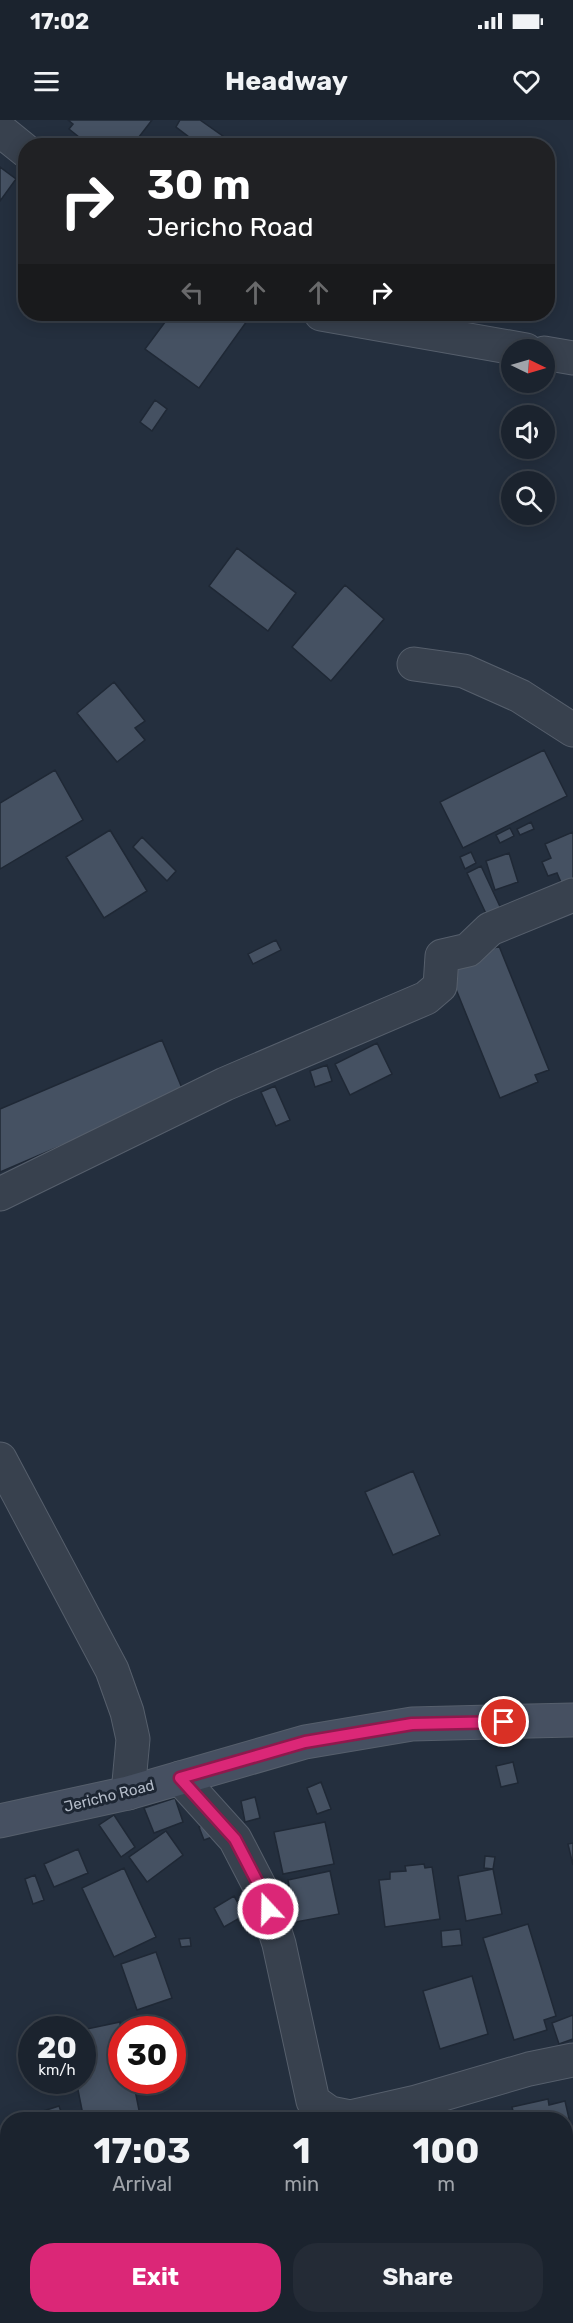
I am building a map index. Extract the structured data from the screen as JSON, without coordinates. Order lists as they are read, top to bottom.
{
  "streets": {
    "street": ["Jericho Road"]
  },
  "north": "right",
  "page": {
    "status": "17:02",
    "header": "Headway",
    "turn": ["30 m", "Jericho Road"],
    "speed": "20 km/h",
    "limit": "30",
    "eta": [
      "17:03",
      "Arrival",
      "1",
      "min",
      "100",
      "m"
    ],
    "buttons": ["Exit", "Share"]
  }
}
